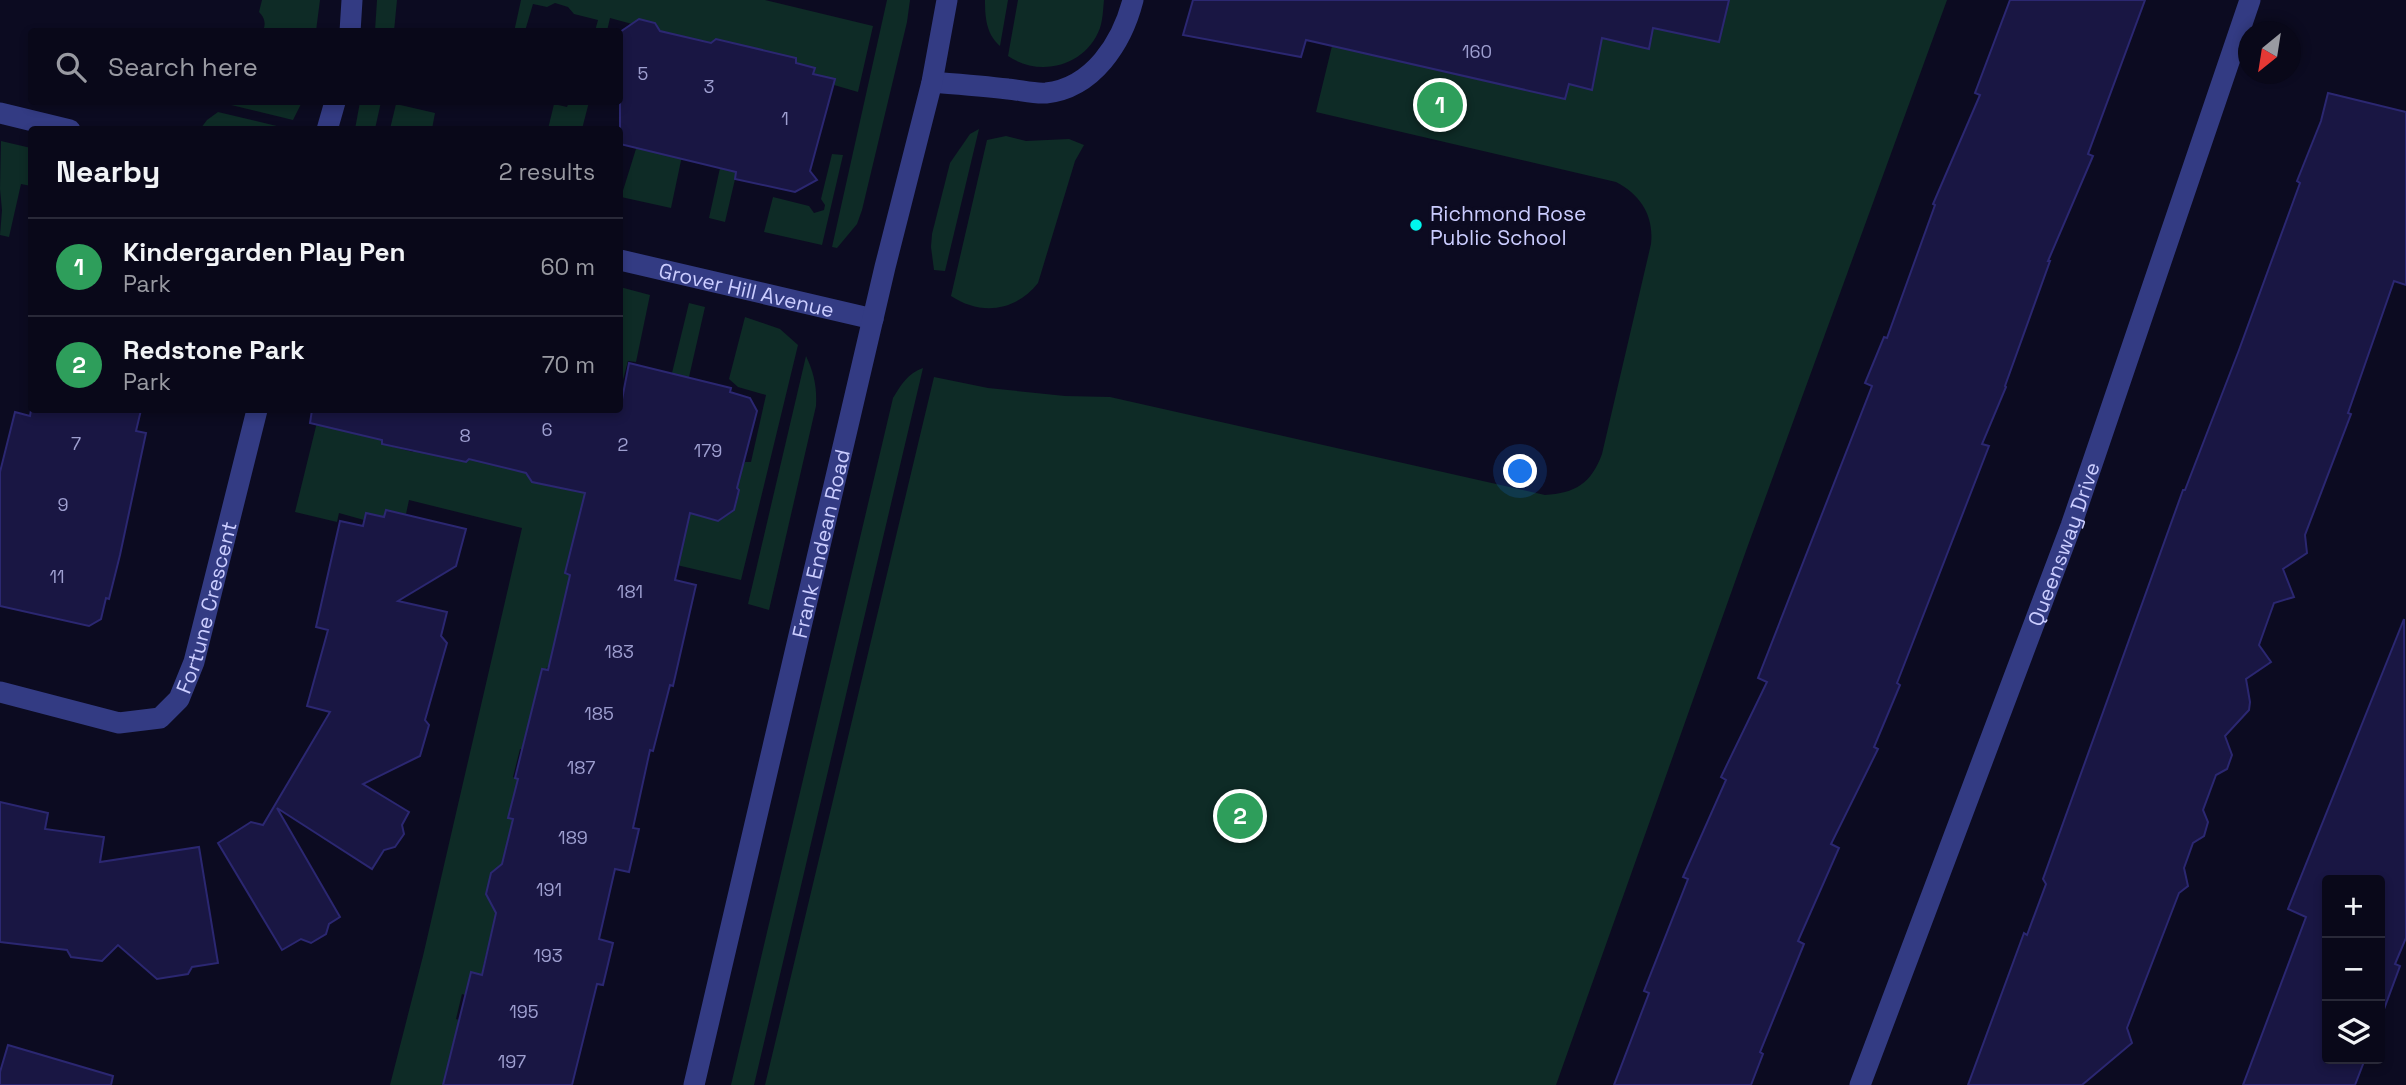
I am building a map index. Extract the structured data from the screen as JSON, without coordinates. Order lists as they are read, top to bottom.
{
  "streets": {
    "street": [
      "Grover Hill Avenue",
      "Frank Endean Road",
      "Queensway Drive",
      "Fortune Crescent"
    ]
  },
  "crossings": [
    ["Grover Hill Avenue", "Frank Endean Road"]
  ],
  "places": ["Richmond Rose Public School"],
  "house_numbers": [
    "160",
    "5",
    "3",
    "1",
    "6",
    "8",
    "7",
    "2",
    "179",
    "9",
    "11",
    "181",
    "183",
    "185",
    "187",
    "189",
    "191",
    "193",
    "195",
    "197"
  ],
  "north": "bottom left",
  "page": {
    "search": "Search here",
    "pins": ["1", "2"],
    "heading": ["Nearby", "2 results"],
    "list": [
      {
        "mark": "1",
        "name": "Kindergarden Play Pen",
        "note": "Park",
        "value": "60 m"
      },
      {
        "mark": "2",
        "name": "Redstone Park",
        "note": "Park",
        "value": "70 m"
      }
    ],
    "map_buttons": ["+", "−"]
  }
}
